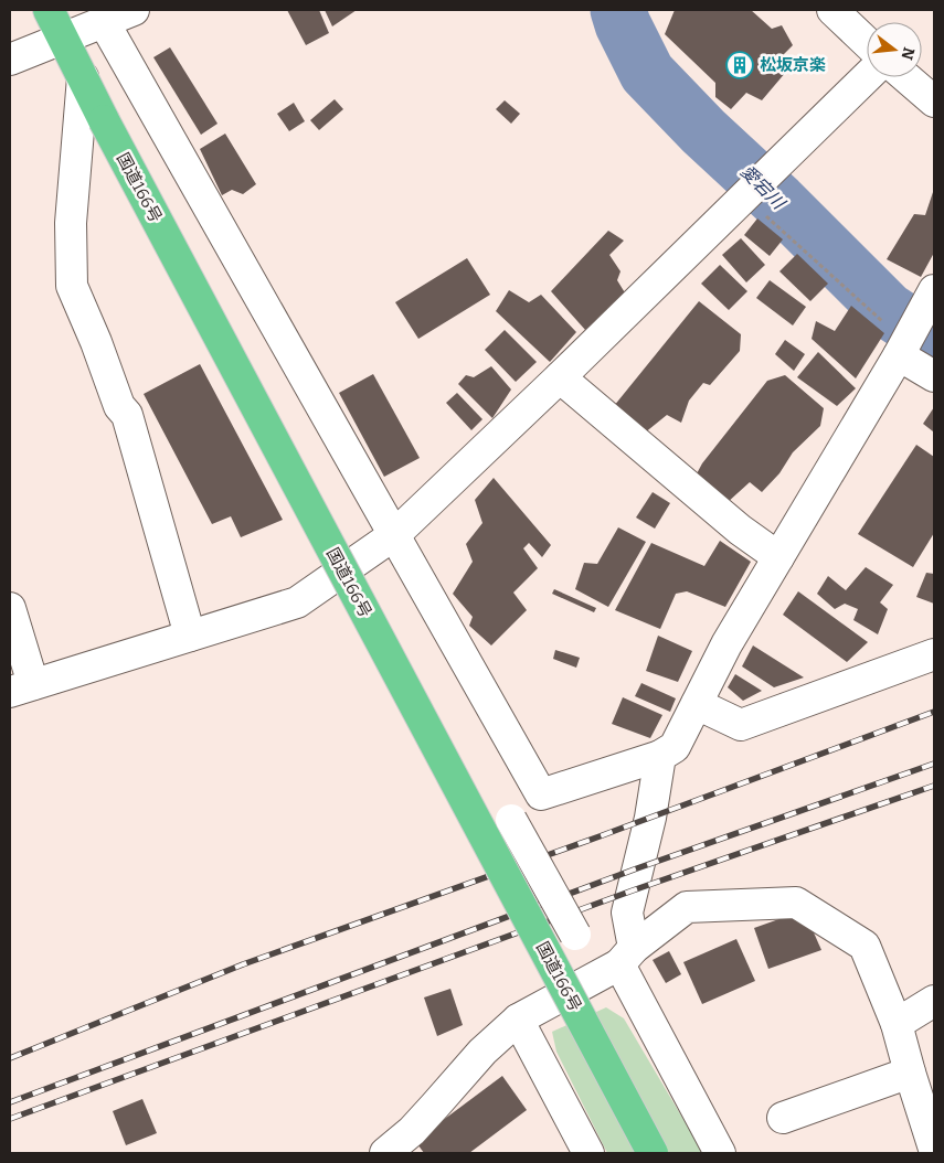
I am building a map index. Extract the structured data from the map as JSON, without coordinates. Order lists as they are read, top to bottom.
{
  "streets": {
    "highway": ["国道166号"]
  },
  "water": ["愛宕川"],
  "places": {
    "building": ["松坂京楽"]
  },
  "north": "right"
}
